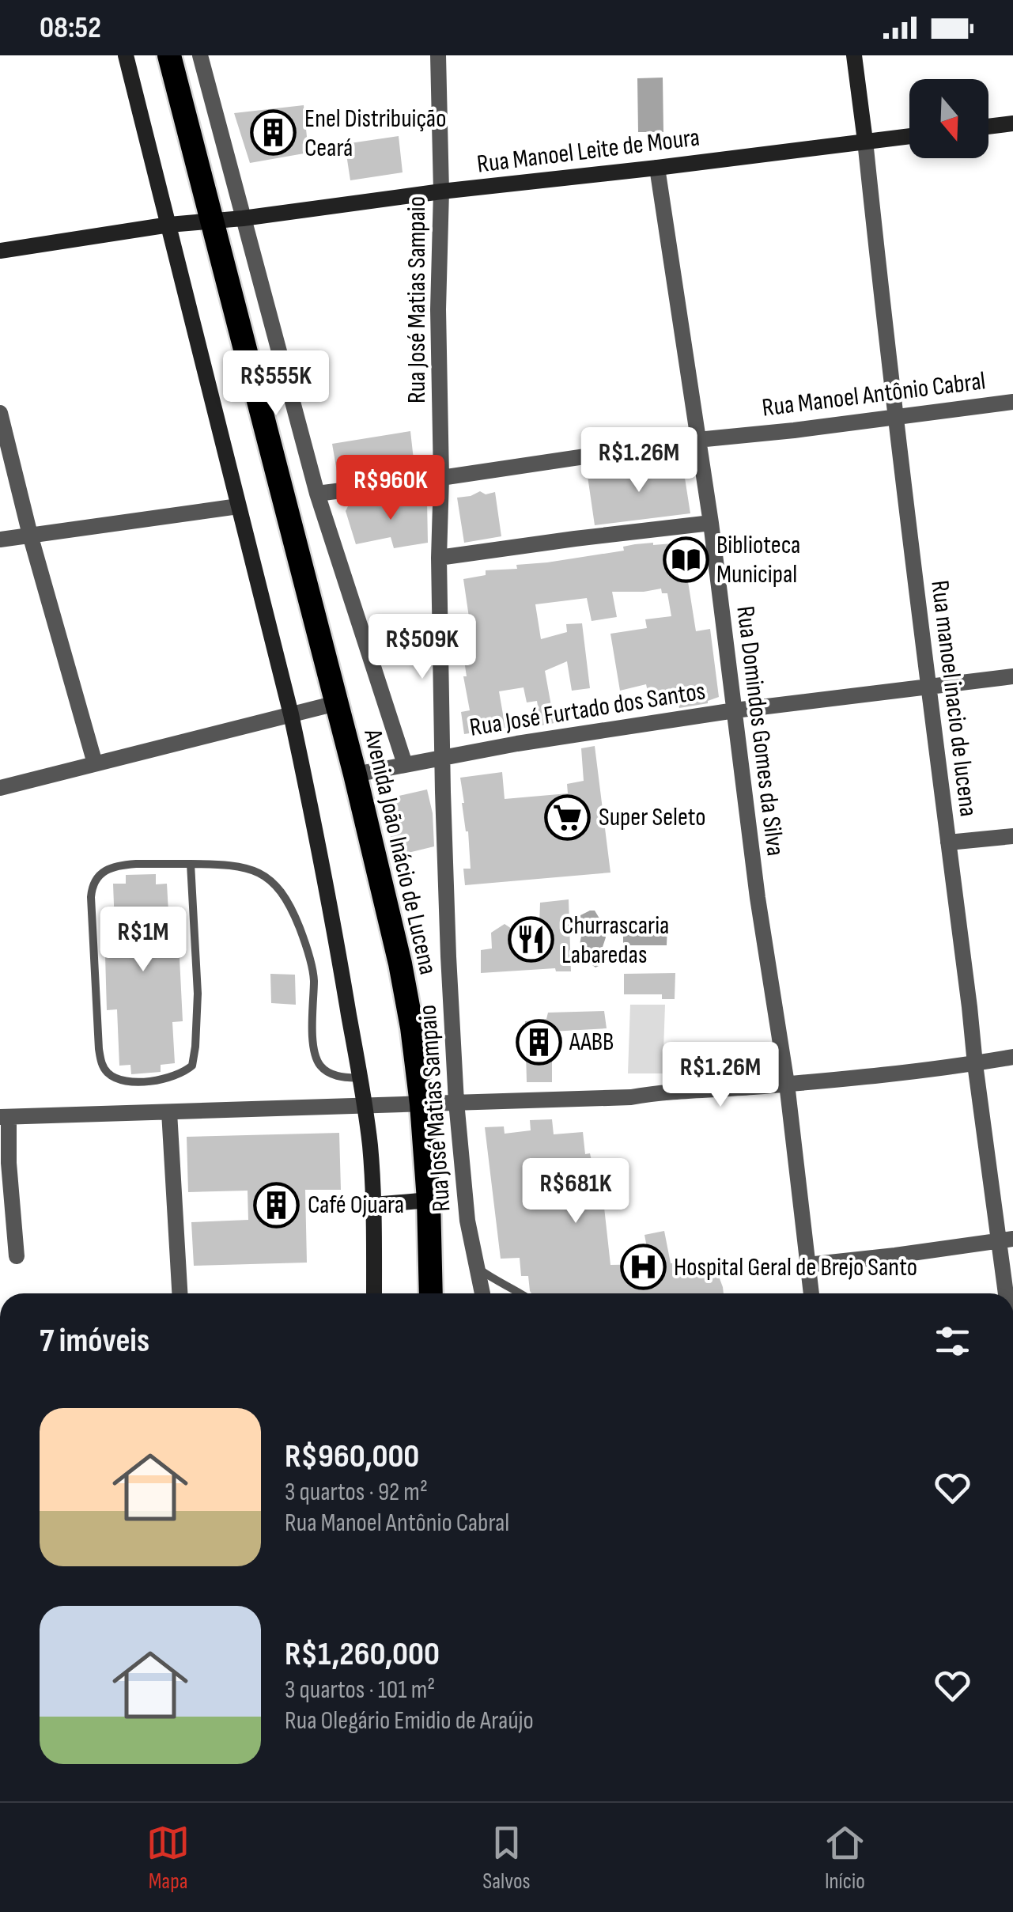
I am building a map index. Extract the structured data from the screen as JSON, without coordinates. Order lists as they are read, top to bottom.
{
  "streets": {
    "highway": ["Avenida João Inácio de Lucena"],
    "street": [
      "Rua Manoel Leite de Moura",
      "Rua José Matias Sampaio",
      "Rua Manoel Antônio Cabral",
      "Rua manoel inacio de lucena",
      "Rua José Furtado dos Santos",
      "Rua Domindos Gomes da Silva"
    ]
  },
  "crossings": [
    ["Rua Manoel Leite de Moura", "Rua José Matias Sampaio"],
    ["Rua Manoel Leite de Moura", "Rua manoel inacio de lucena"],
    ["Rua Manoel Leite de Moura", "Rua Domindos Gomes da Silva"],
    ["Rua Manoel Leite de Moura", "Avenida João Inácio de Lucena"],
    ["Rua José Matias Sampaio", "Rua Manoel Antônio Cabral"],
    ["Rua José Matias Sampaio", "Rua José Furtado dos Santos"],
    ["Rua Manoel Antônio Cabral", "Rua manoel inacio de lucena"],
    ["Rua Manoel Antônio Cabral", "Rua Domindos Gomes da Silva"],
    ["Rua manoel inacio de lucena", "Rua José Furtado dos Santos"],
    ["Rua José Furtado dos Santos", "Rua Domindos Gomes da Silva"],
    ["Rua José Furtado dos Santos", "Avenida João Inácio de Lucena"]
  ],
  "places": {
    "building": ["Enel Distribuição Ceará", "AABB", "Café Ojuara"],
    "library": ["Biblioteca Municipal"],
    "supermarket": ["Super Seleto"],
    "restaurant": ["Churrascaria Labaredas"],
    "hospital": ["Hospital Geral de Brejo Santo"]
  },
  "north": "bottom",
  "page": {
    "status": "08:52",
    "price": [
      "R$555K",
      "R$1.26M",
      "R$960K",
      "R$509K",
      "R$1M",
      "R$1.26M",
      "R$681K"
    ],
    "heading": "7 imóveis",
    "list": [
      {
        "name": "R$960,000",
        "note": "3 quartos · 92 m² · Rua Manoel Antônio Cabral"
      },
      {
        "name": "R$1,260,000",
        "note": "3 quartos · 101 m² · Rua Olegário Emidio de Araújo"
      }
    ],
    "tabs": ["Mapa", "Salvos", "Início"]
  }
}
